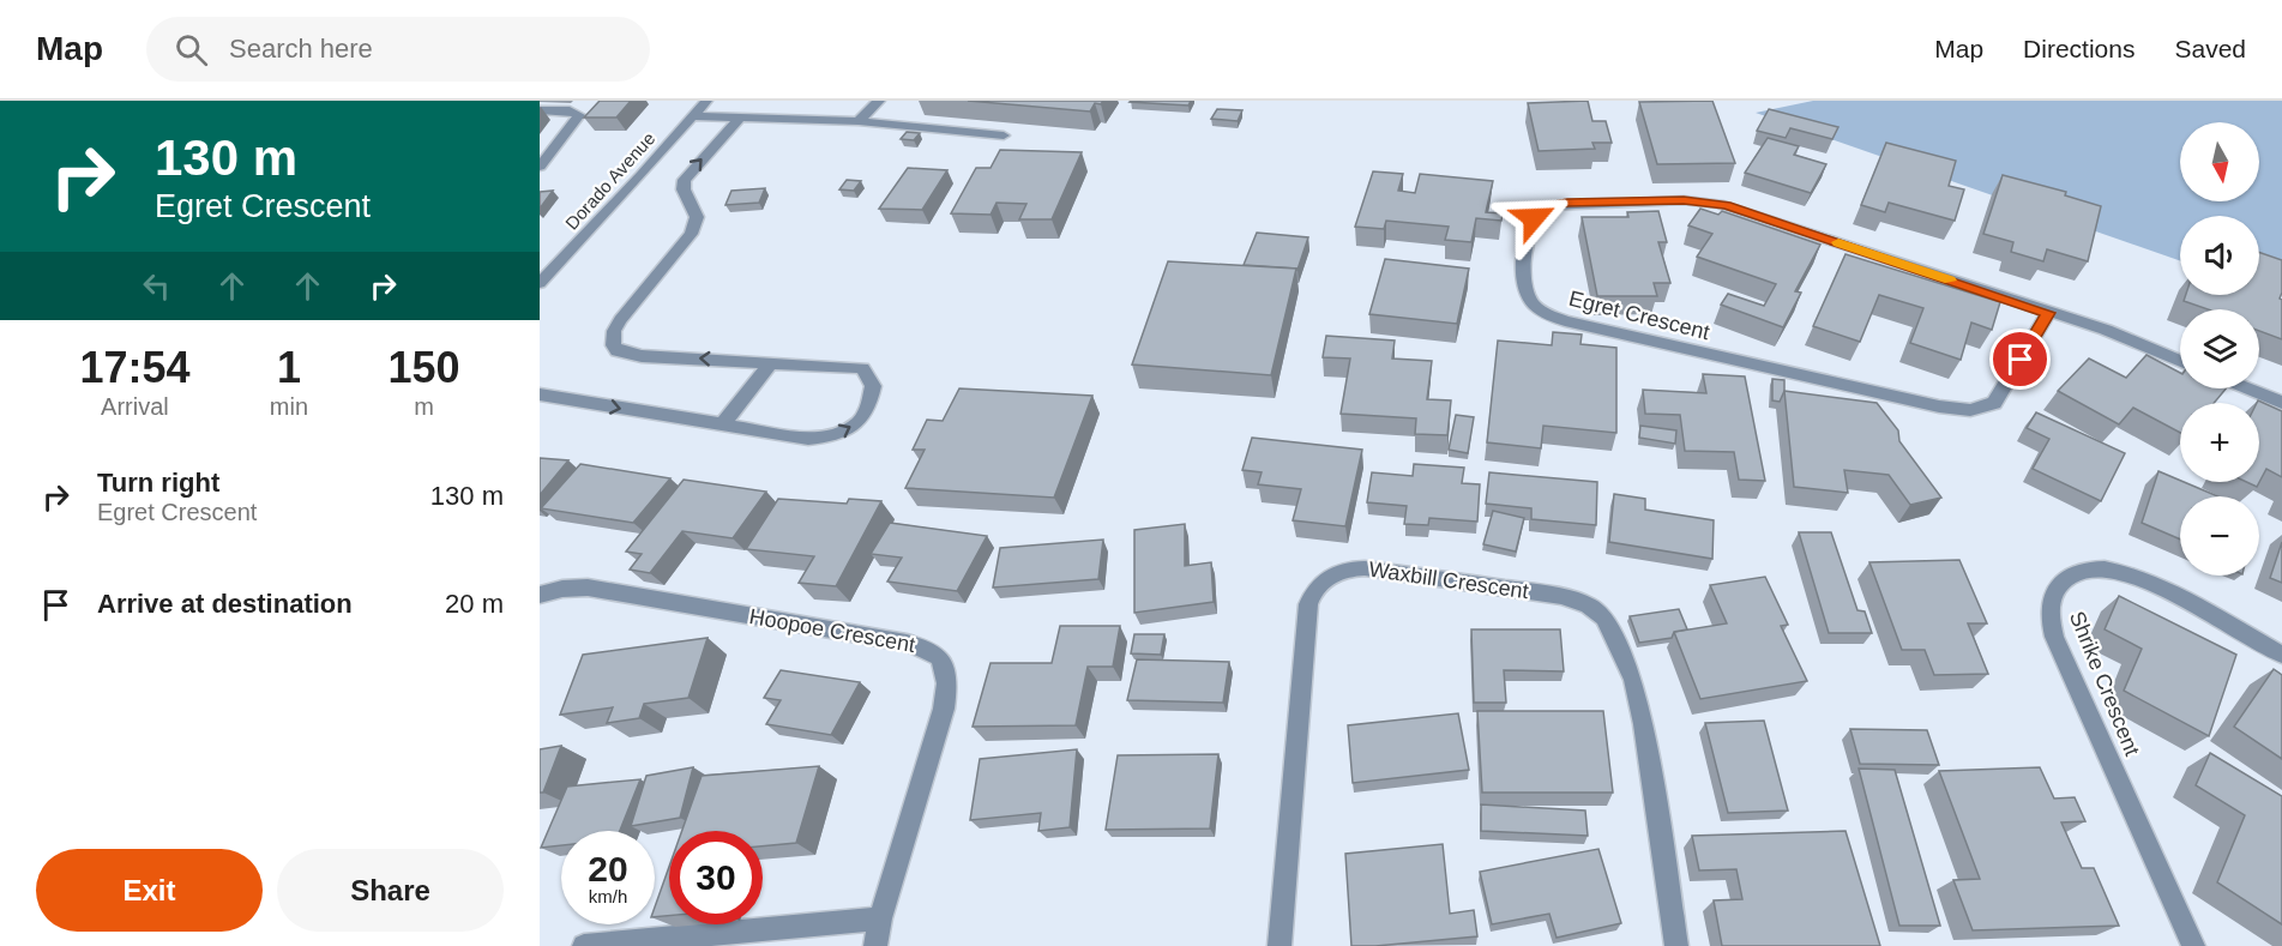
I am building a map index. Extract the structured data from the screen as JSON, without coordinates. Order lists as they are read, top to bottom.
{
  "streets": {
    "street": [
      "Dorado Avenue",
      "Egret Crescent",
      "Waxbill Crescent",
      "Hoopoe Crescent",
      "Shrike Crescent"
    ]
  },
  "north": "bottom",
  "page": {
    "header": "Map",
    "search": "Search here",
    "nav": ["Map", "Directions", "Saved"],
    "turn": ["130 m", "Egret Crescent"],
    "map_buttons": ["+", "−"],
    "eta": [
      "17:54",
      "Arrival",
      "1",
      "min",
      "150",
      "m"
    ],
    "list": [
      {
        "name": "Turn right",
        "note": "Egret Crescent",
        "value": "130 m"
      },
      {
        "name": "Arrive at destination",
        "value": "20 m"
      }
    ],
    "speed": "20 km/h",
    "limit": "30",
    "buttons": ["Exit", "Share"]
  }
}
